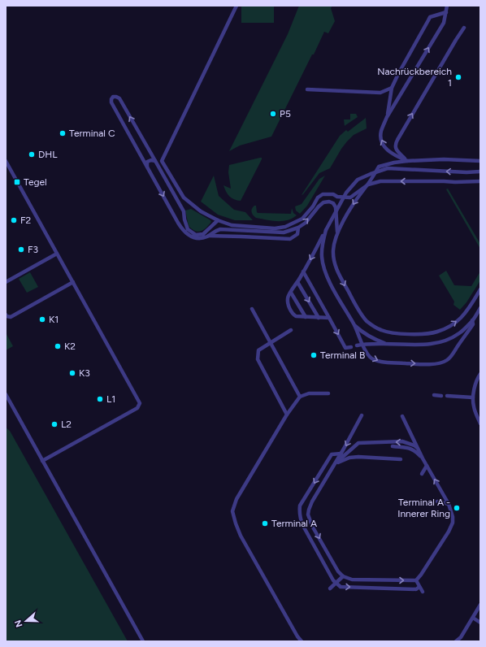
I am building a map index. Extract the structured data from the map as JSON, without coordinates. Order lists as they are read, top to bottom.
{
  "places": {
    "other": [
      "Nachrückbereich 1",
      "P5",
      "Terminal C",
      "DHL",
      "F2",
      "F3",
      "K1",
      "K2",
      "Terminal B",
      "K3",
      "L1",
      "L2",
      "Terminal A - Innerer Ring",
      "Terminal A"
    ],
    "transit": ["Tegel"]
  },
  "north": "left"
}
